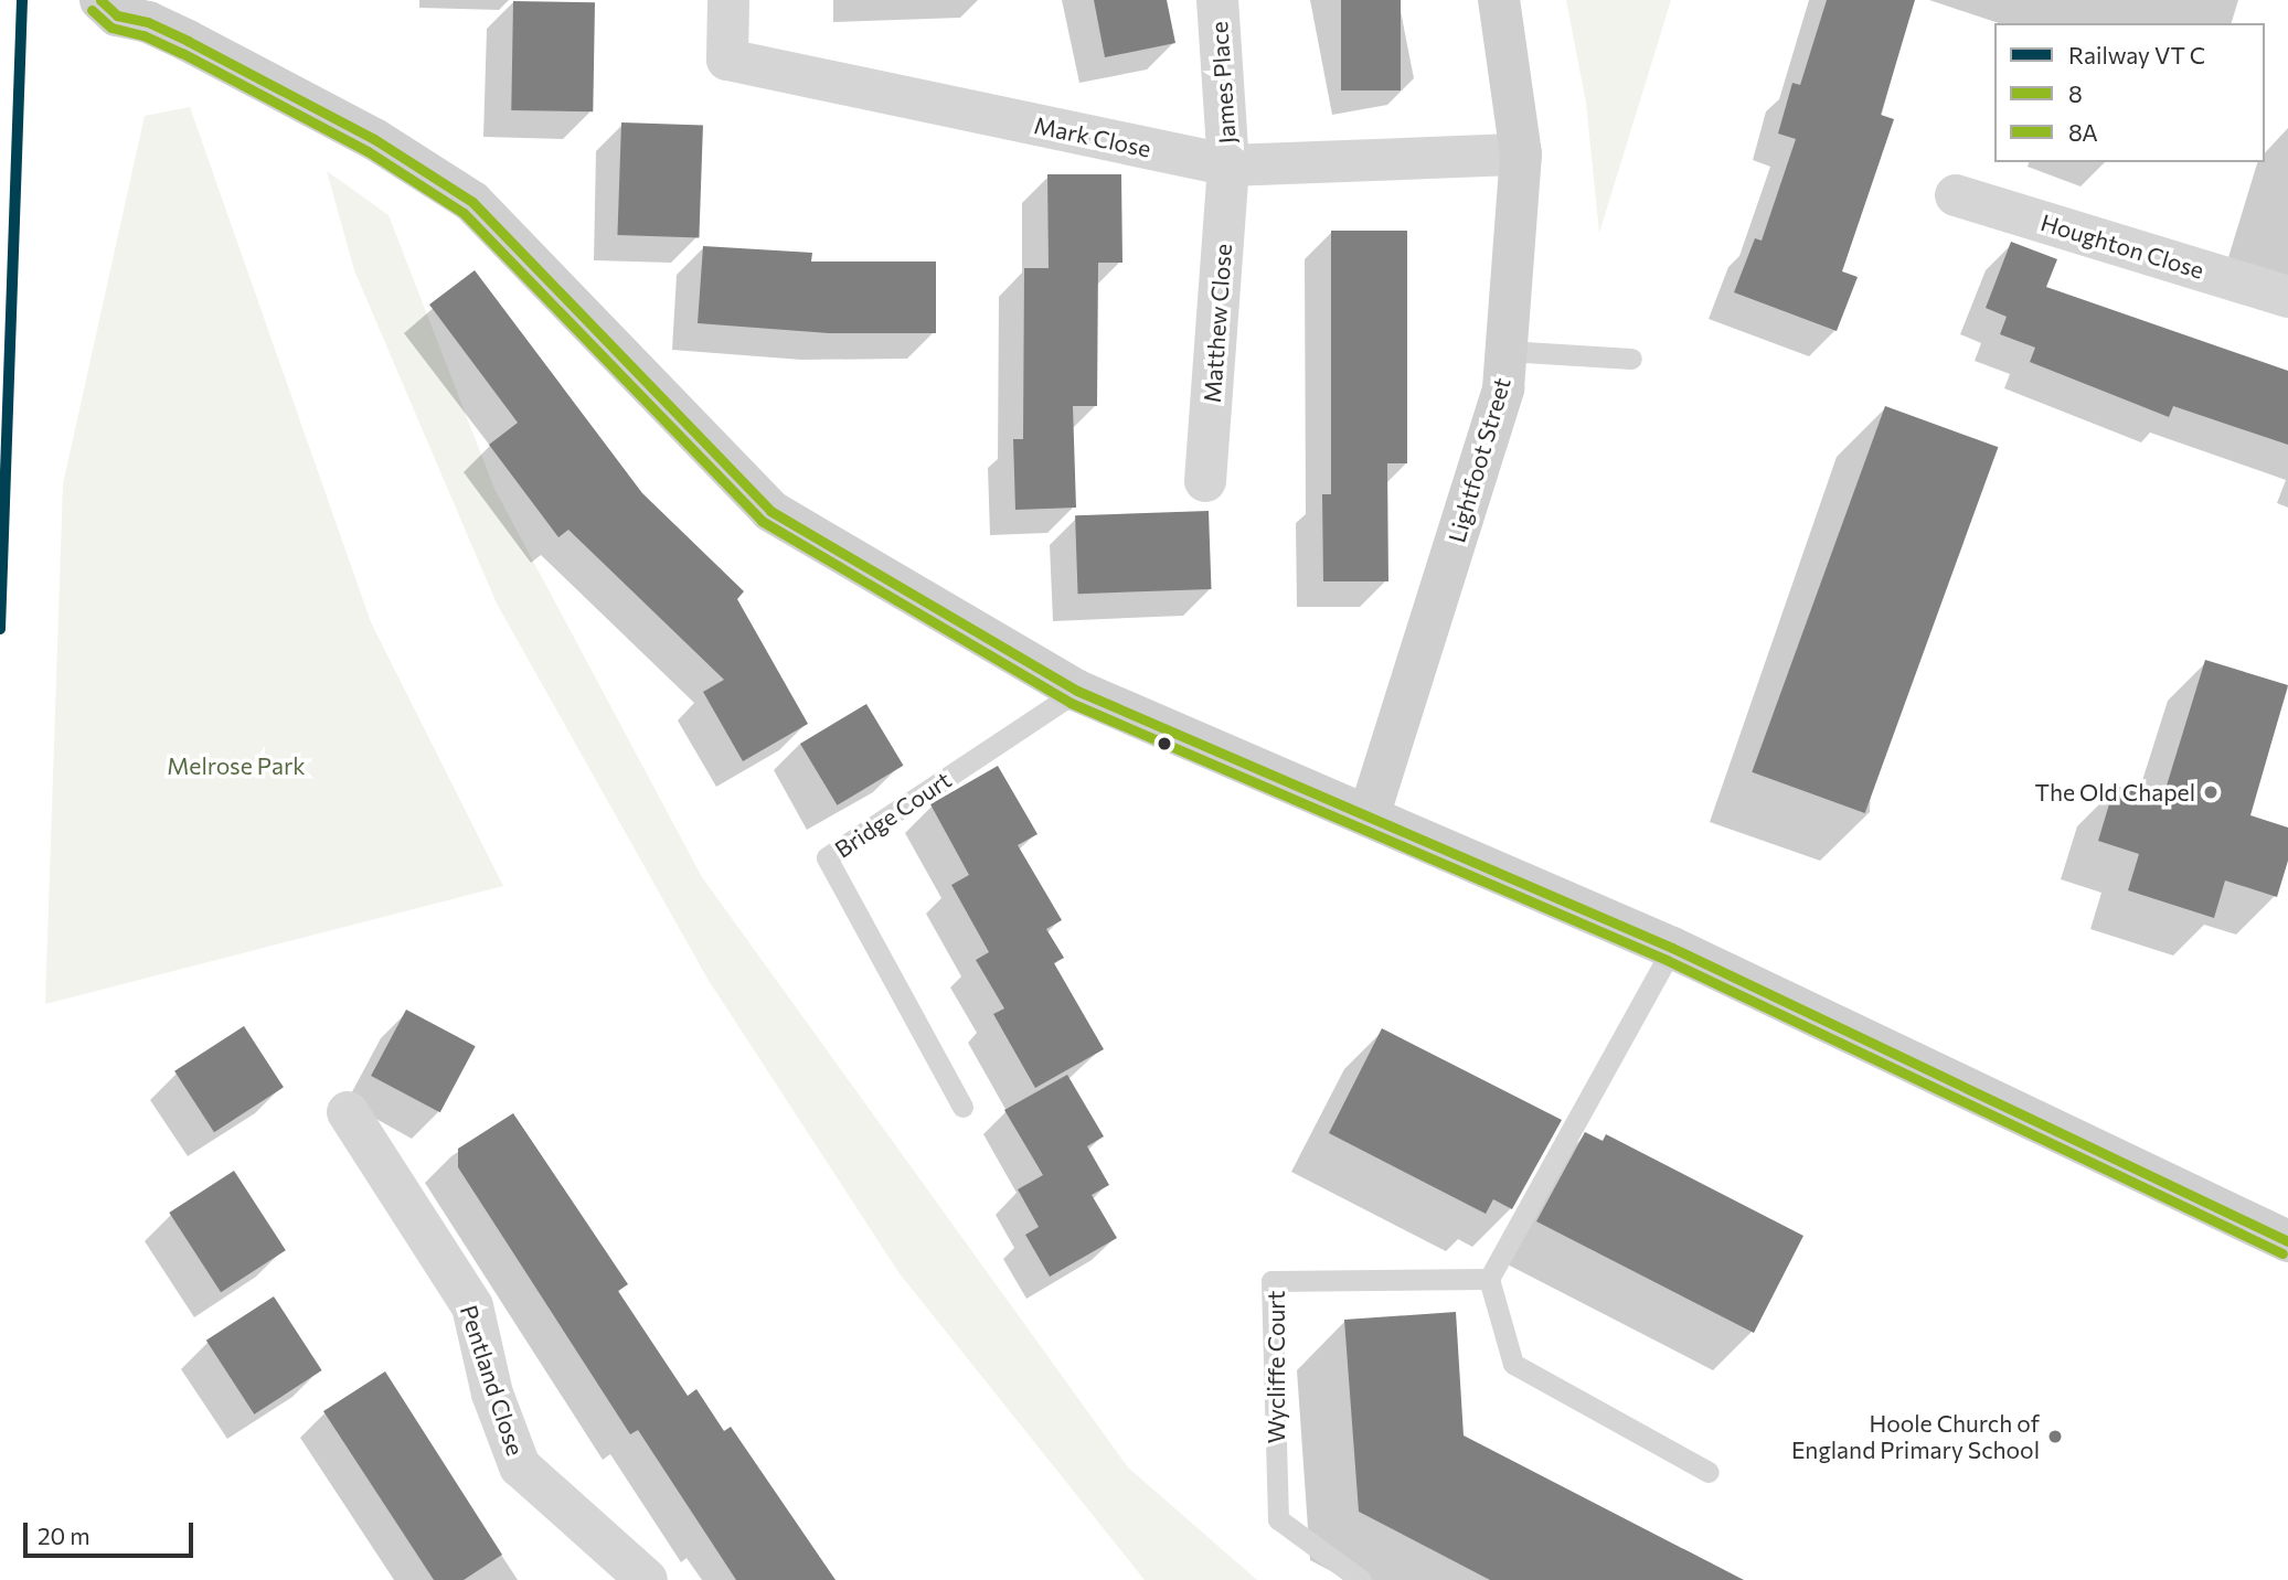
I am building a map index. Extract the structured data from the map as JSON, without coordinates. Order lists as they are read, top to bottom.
{
  "streets": {
    "street": [
      "James Place",
      "Mark Close",
      "Houghton Close",
      "Matthew Close",
      "Lightfoot Street",
      "Pentland Close"
    ],
    "lane": ["Bridge Court", "Wycliffe Court"]
  },
  "crossings": [
    ["James Place", "Mark Close"],
    ["James Place", "Matthew Close"],
    ["Mark Close", "Matthew Close"],
    ["Mark Close", "Lightfoot Street"]
  ],
  "parks": ["Melrose Park"],
  "places": ["The Old Chapel", "Hoole Church of England Primary School"],
  "lines": ["transit line 8", "transit line 8A"],
  "legend": ["Railway VT C", "8", "8A"],
  "scale_bar": "20 m"
}
